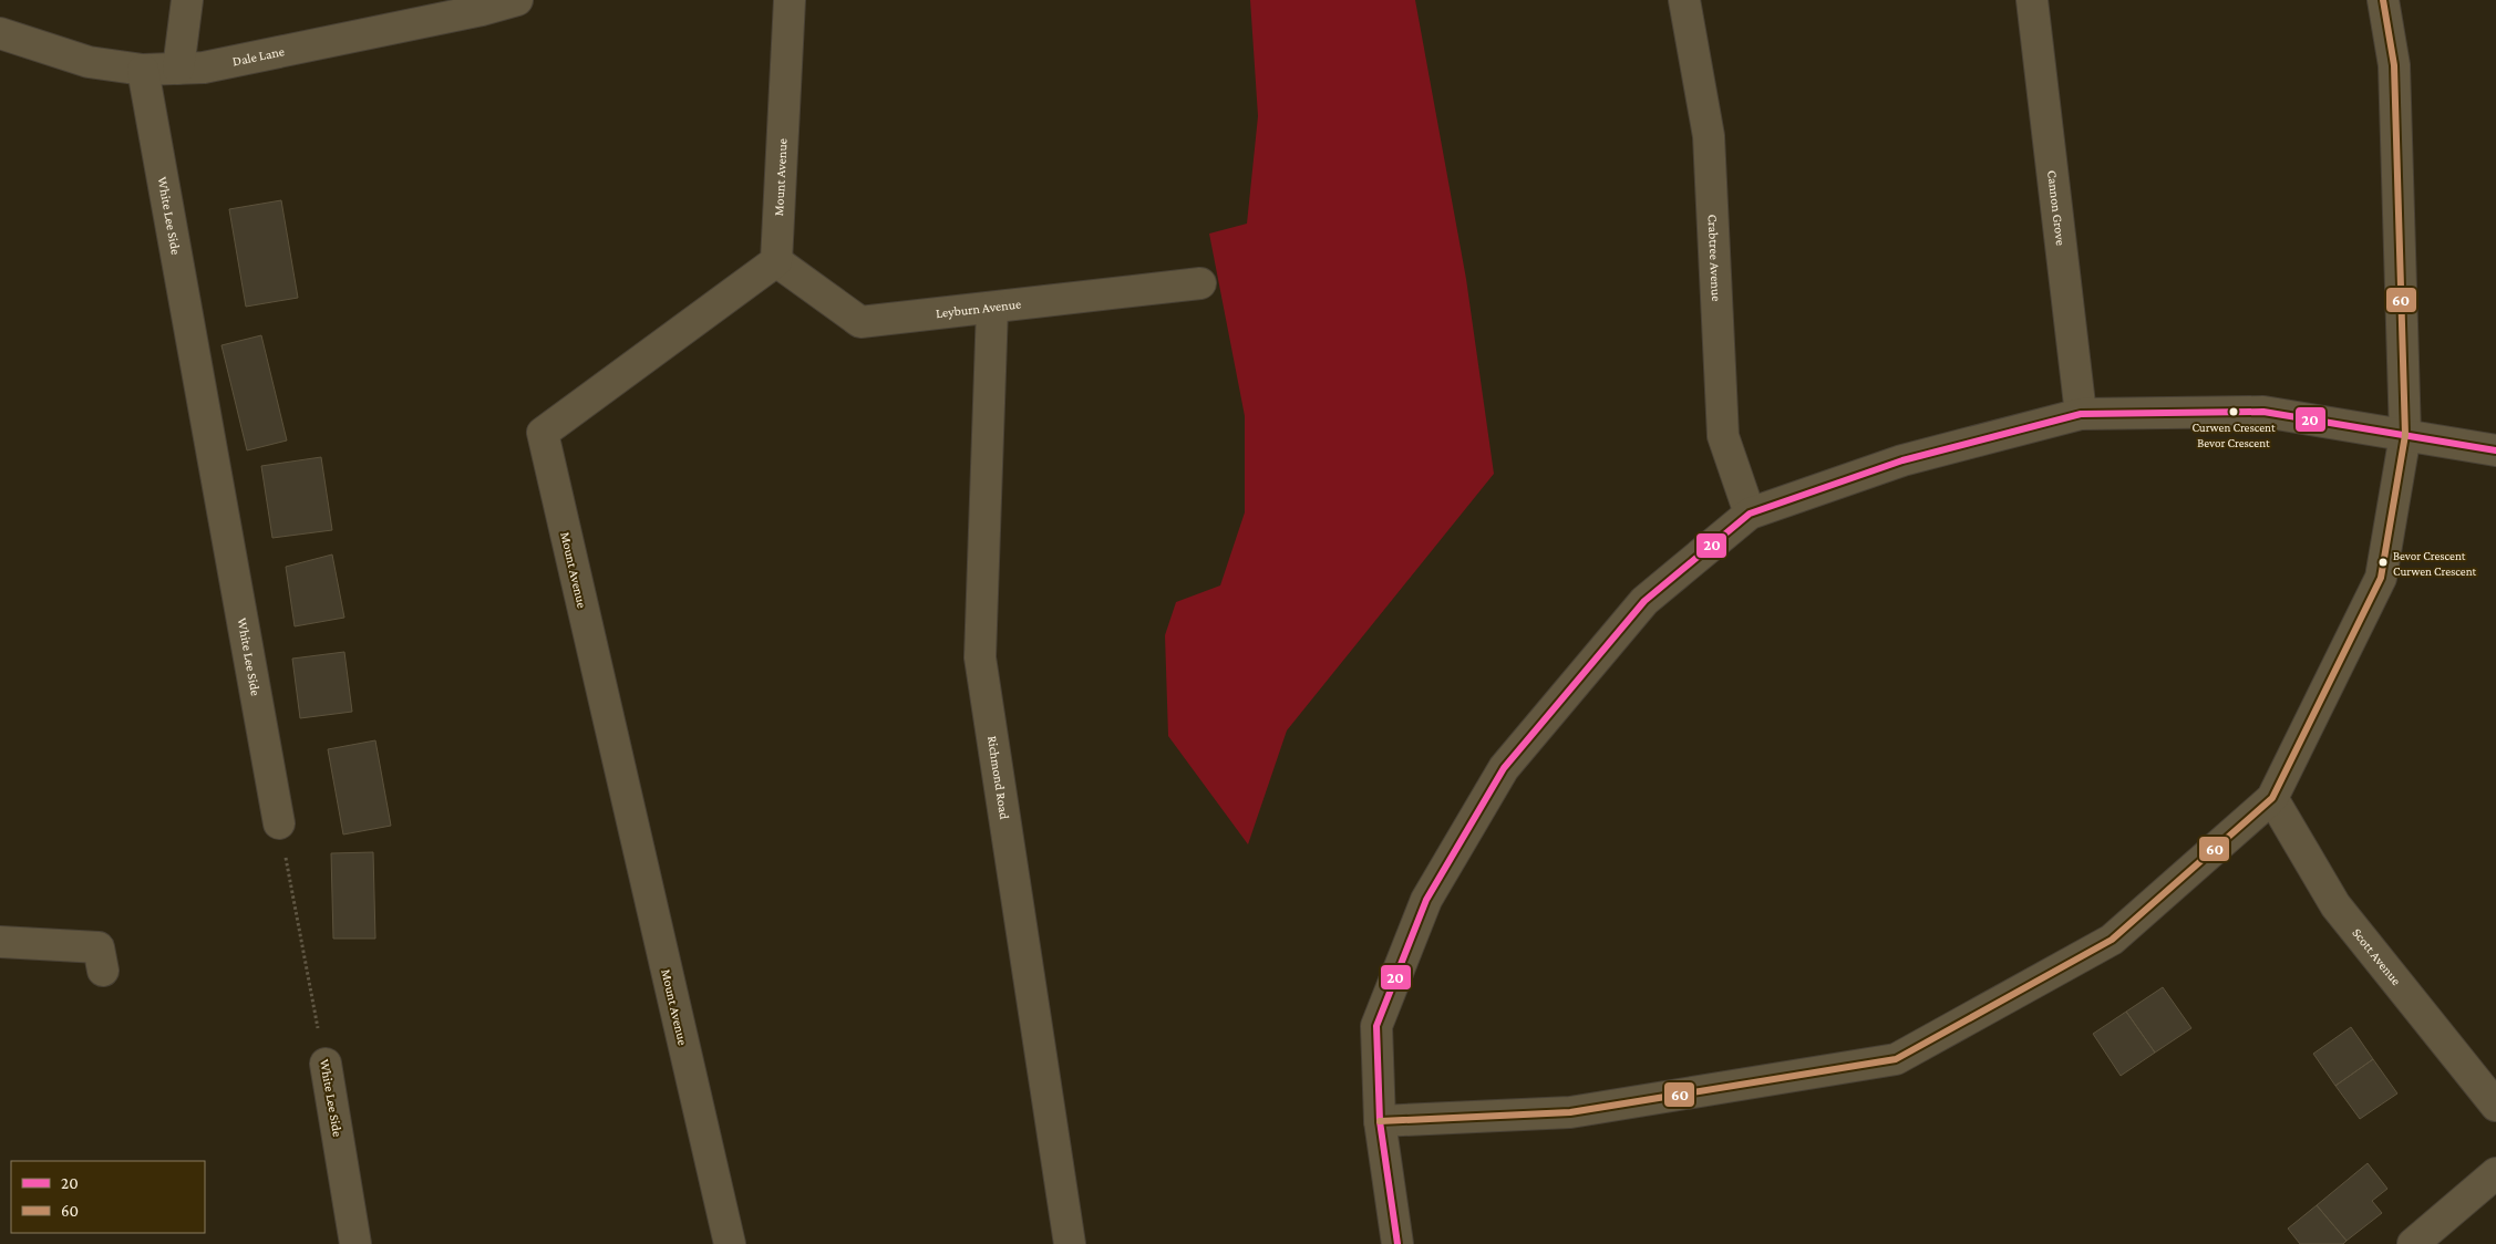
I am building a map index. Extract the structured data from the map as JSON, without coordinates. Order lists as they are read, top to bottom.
{
  "streets": {
    "street": [
      "Dale Lane",
      "Mount Avenue",
      "Cannon Grove",
      "White Lee Side",
      "Crabtree Avenue",
      "Leyburn Avenue",
      "Richmond Road",
      "Scott Avenue"
    ]
  },
  "crossings": [
    ["Dale Lane", "White Lee Side"],
    ["Mount Avenue", "Leyburn Avenue"],
    ["Leyburn Avenue", "Richmond Road"]
  ],
  "places": ["Curwen Crescent Bevor Crescent", "Bevor Crescent Curwen Crescent"],
  "lines": ["transit line 60", "transit line 20"],
  "legend": ["20", "60"]
}
